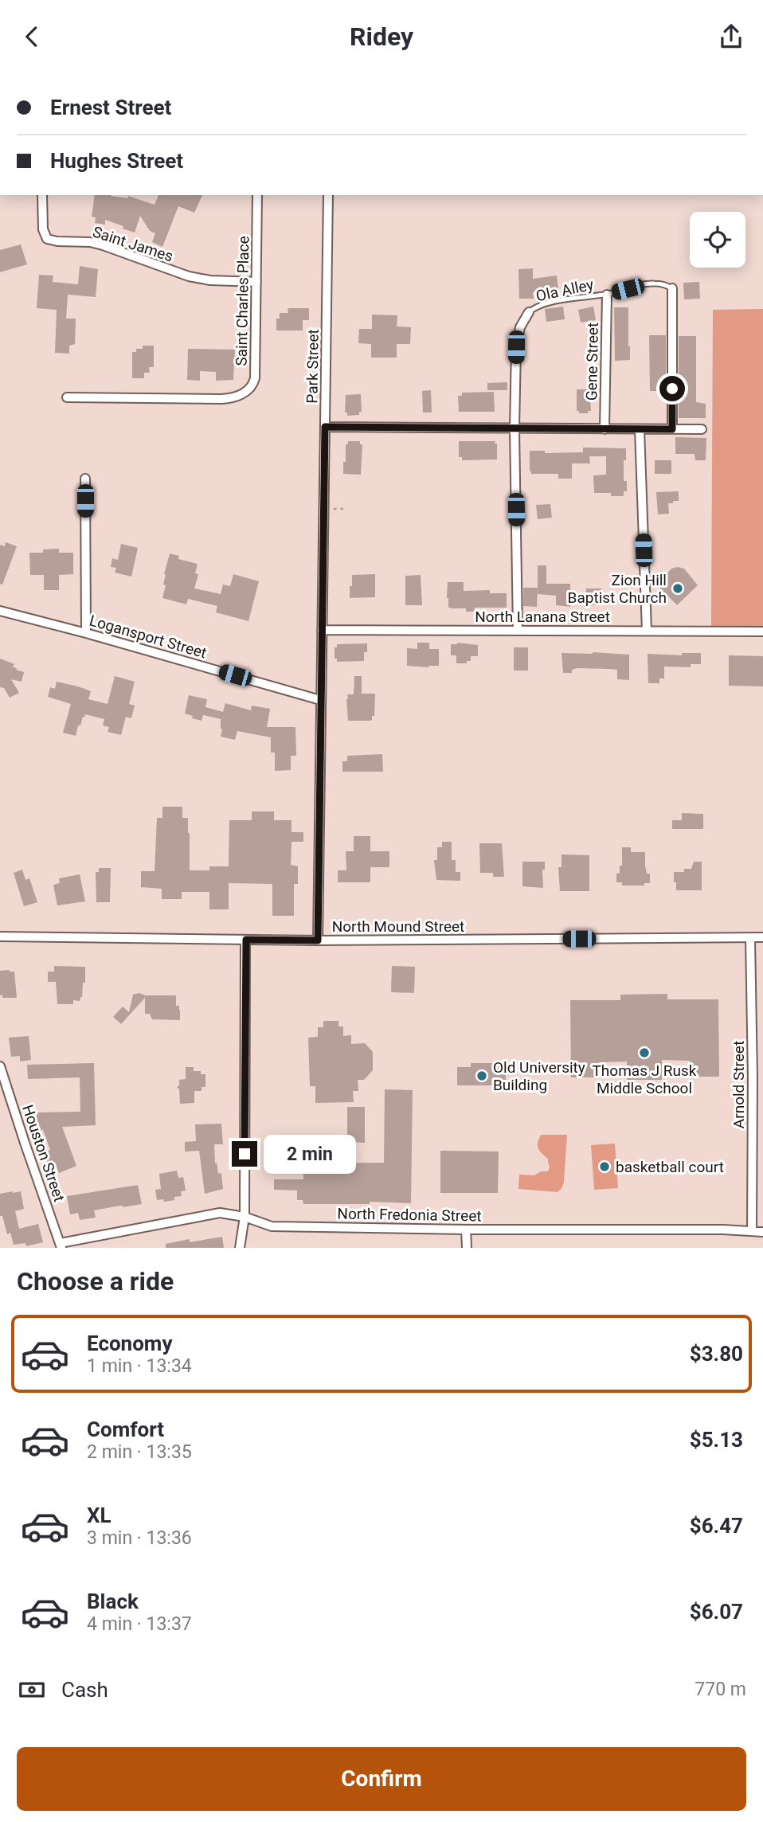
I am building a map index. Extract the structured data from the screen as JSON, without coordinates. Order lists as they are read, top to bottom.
{
  "streets": {
    "street": [
      "Saint James",
      "Saint Charles Place",
      "Gene Street",
      "Park Street",
      "North Lanana Street",
      "Logansport Street",
      "North Mound Street",
      "Arnold Street",
      "Houston Street",
      "North Fredonia Street"
    ],
    "lane": ["Ola Alley"]
  },
  "crossings": [
    ["Saint James", "Saint Charles Place"],
    ["Ola Alley", "Gene Street"],
    ["Park Street", "North Lanana Street"],
    ["Park Street", "Logansport Street"],
    ["Park Street", "North Mound Street"],
    ["North Mound Street", "Arnold Street"],
    ["Arnold Street", "North Fredonia Street"],
    ["Houston Street", "North Fredonia Street"]
  ],
  "places": [
    "Zion Hill Baptist Church",
    "Thomas J Rusk Middle School",
    "Old University Building",
    "basketball court"
  ],
  "page": {
    "header": "Ridey",
    "banner": ["Ernest Street", "Hughes Street"],
    "bubble": "2 min",
    "heading": "Choose a ride",
    "list": [
      {
        "name": "Economy",
        "note": "1 min · 13:34",
        "value": "$3.80"
      },
      {
        "name": "Comfort",
        "note": "2 min · 13:35",
        "value": "$5.13"
      },
      {
        "name": "XL",
        "note": "3 min · 13:36",
        "value": "$6.47"
      },
      {
        "name": "Black",
        "note": "4 min · 13:37",
        "value": "$6.07"
      }
    ],
    "pay": ["Cash", "770 m"],
    "buttons": "Confirm"
  }
}
